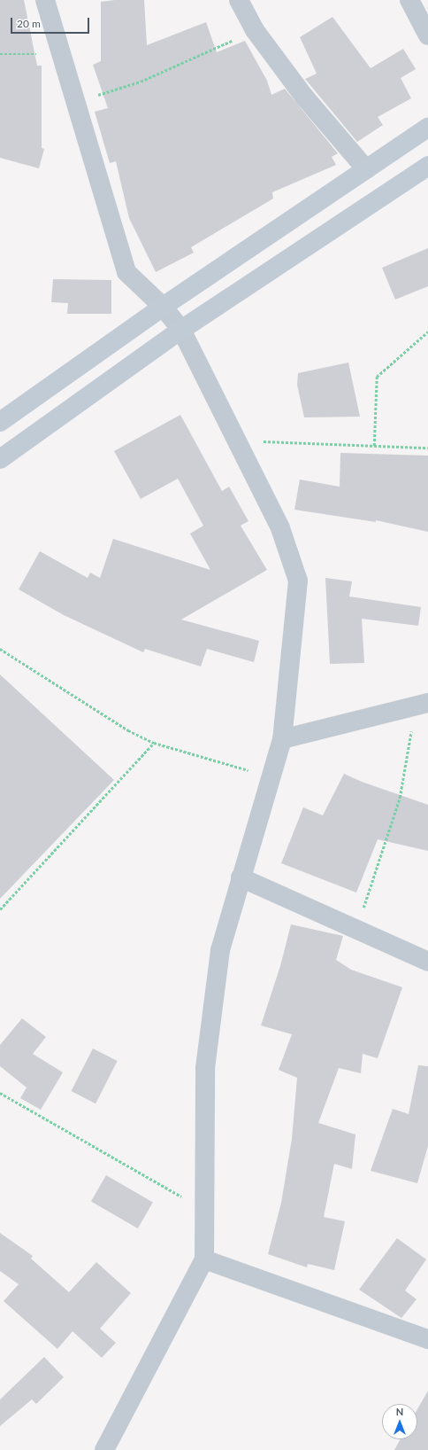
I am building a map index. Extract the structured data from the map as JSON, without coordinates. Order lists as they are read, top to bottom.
{
  "scale_bar": "20 m",
  "north": "top"
}
